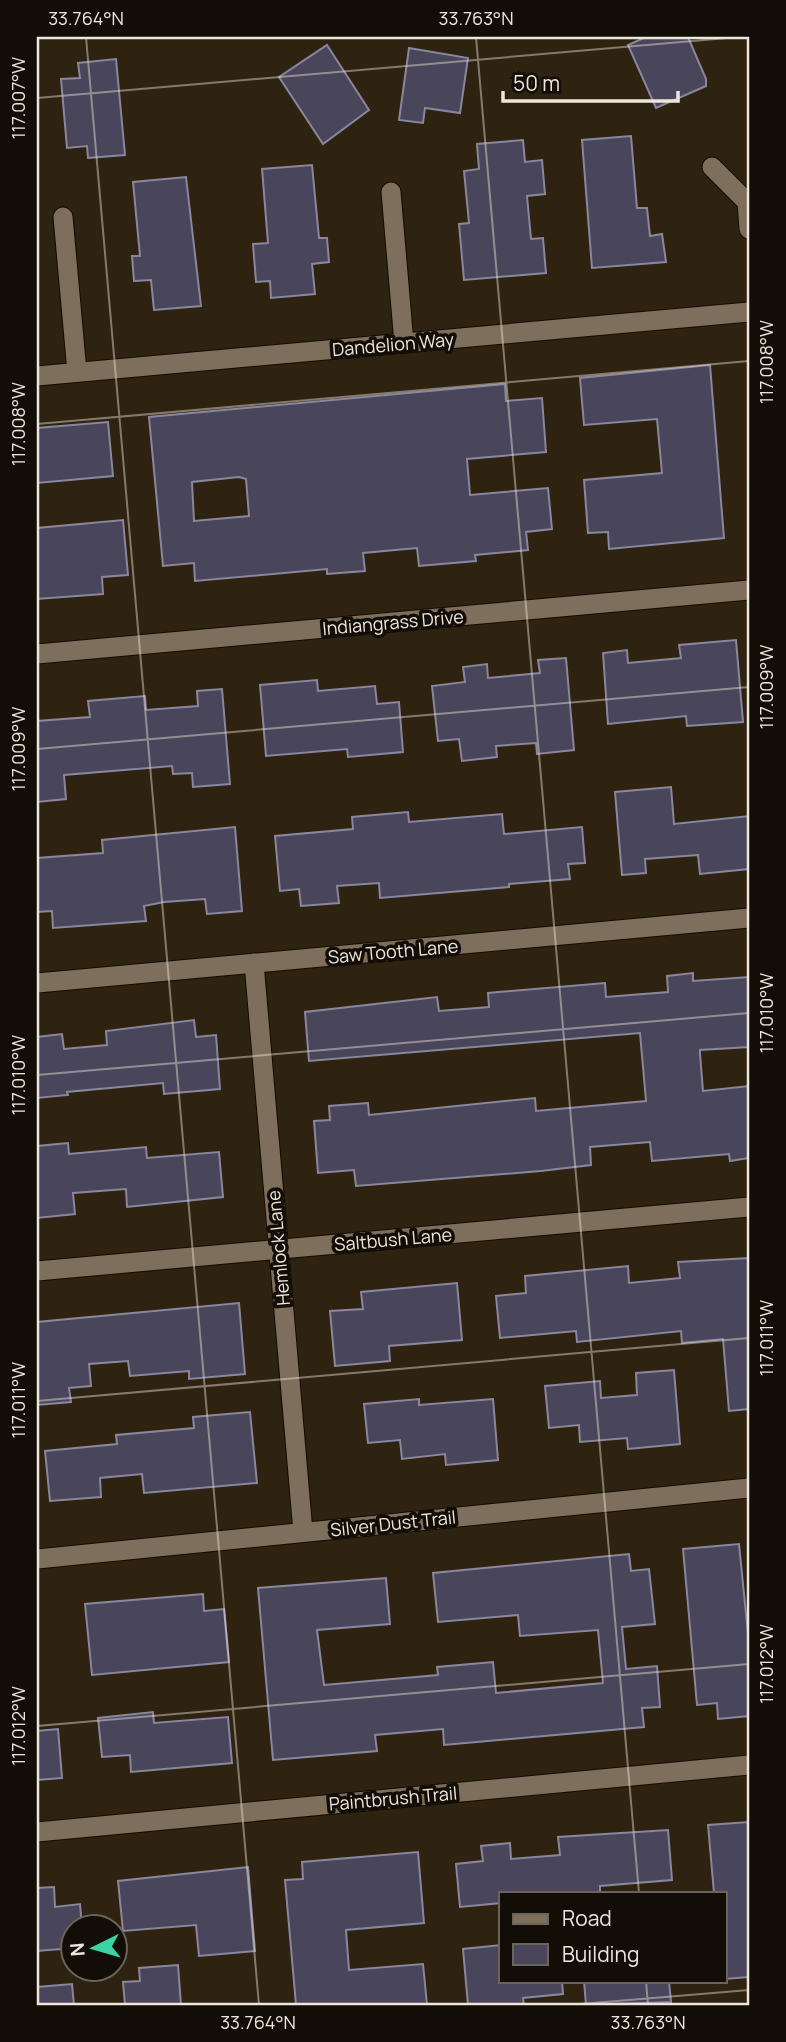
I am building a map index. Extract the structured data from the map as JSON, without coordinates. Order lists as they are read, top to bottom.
{
  "streets": {
    "street": [
      "Dandelion Way",
      "Indiangrass Drive",
      "Saw Tooth Lane",
      "Saltbush Lane",
      "Hemlock Lane",
      "Silver Dust Trail",
      "Paintbrush Trail"
    ]
  },
  "crossings": [
    ["Saw Tooth Lane", "Hemlock Lane"],
    ["Saltbush Lane", "Hemlock Lane"],
    ["Hemlock Lane", "Silver Dust Trail"]
  ],
  "legend": ["Road", "Building"],
  "scale_bar": "50 m",
  "north": "left",
  "coordinates": [
    "33.764°N",
    "33.763°N",
    "117.007°W",
    "117.008°W",
    "117.009°W",
    "117.010°W",
    "117.011°W",
    "117.012°W"
  ]
}
